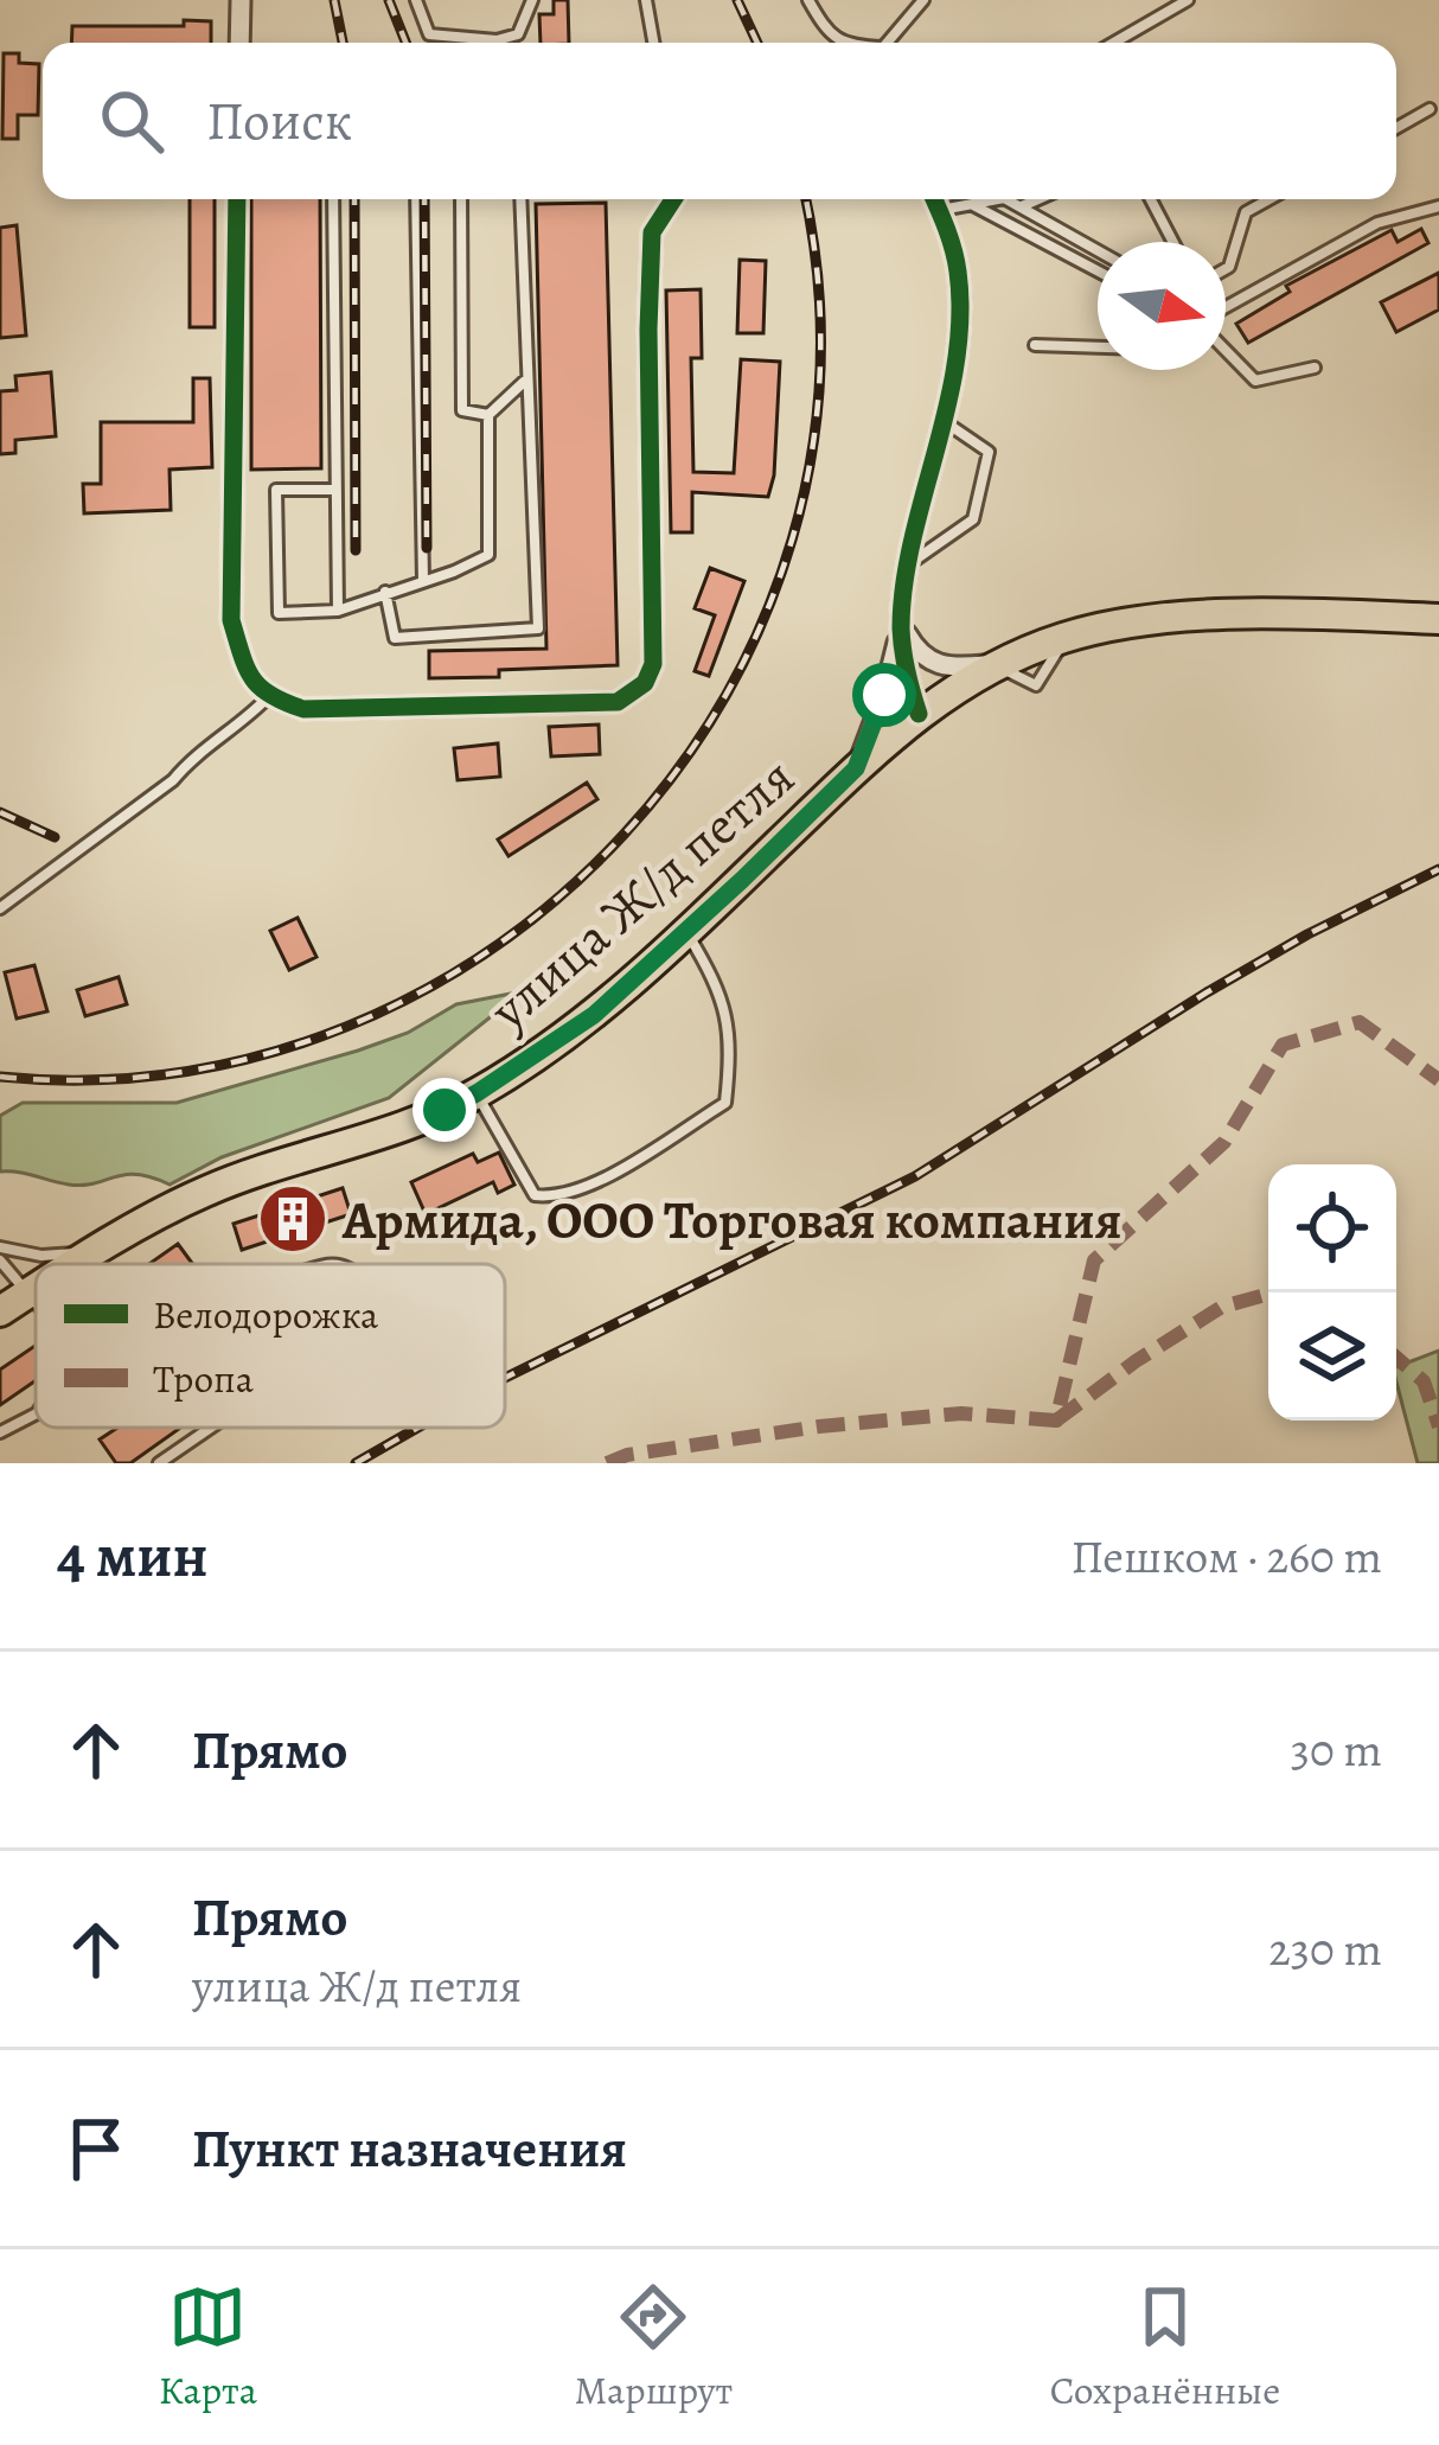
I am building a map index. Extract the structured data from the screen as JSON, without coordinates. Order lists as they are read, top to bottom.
{
  "streets": {
    "main road": ["улица Ж/д петля"]
  },
  "places": {
    "building": ["Армида, ООО Торговая компания"]
  },
  "legend": ["Велодорожка", "Тропа"],
  "north": "right",
  "page": {
    "search": "Поиск",
    "heading": ["4 мин", "Пешком · 260 m"],
    "list": [
      ["Прямо", "30 m"],
      ["Прямо", "улица Ж/д петля", "230 m"],
      "Пункт назначения"
    ],
    "nav": ["Карта", "Маршрут", "Сохранённые"]
  }
}
